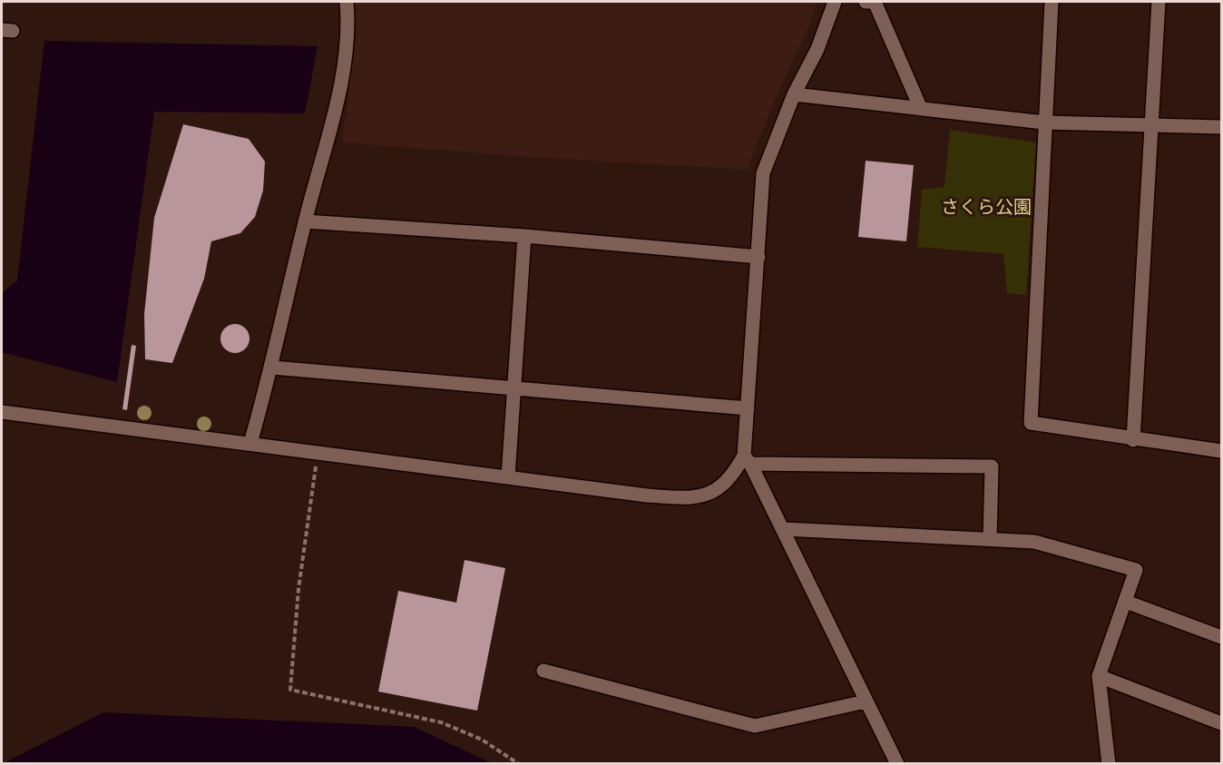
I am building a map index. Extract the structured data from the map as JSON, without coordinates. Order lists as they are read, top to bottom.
{
  "parks": ["さくら公園"]
}
